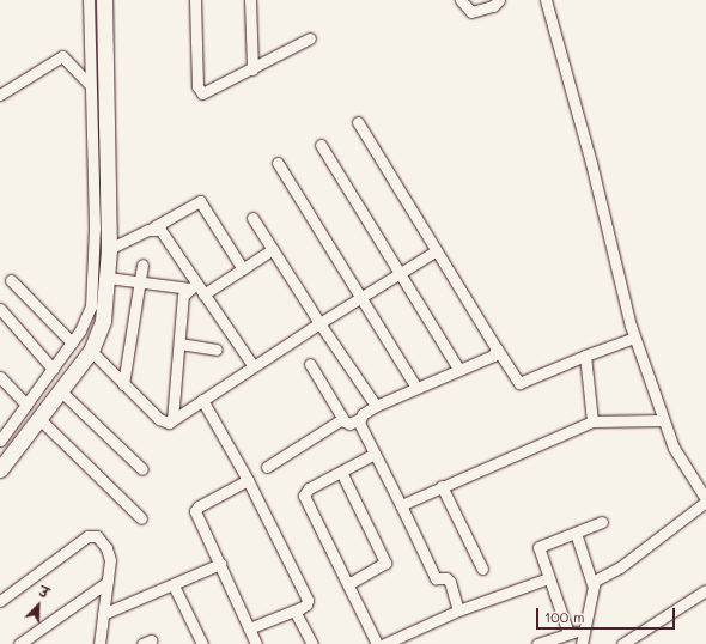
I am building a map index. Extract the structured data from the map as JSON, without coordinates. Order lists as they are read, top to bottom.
{
  "scale_bar": "100 m",
  "north": "top right"
}
